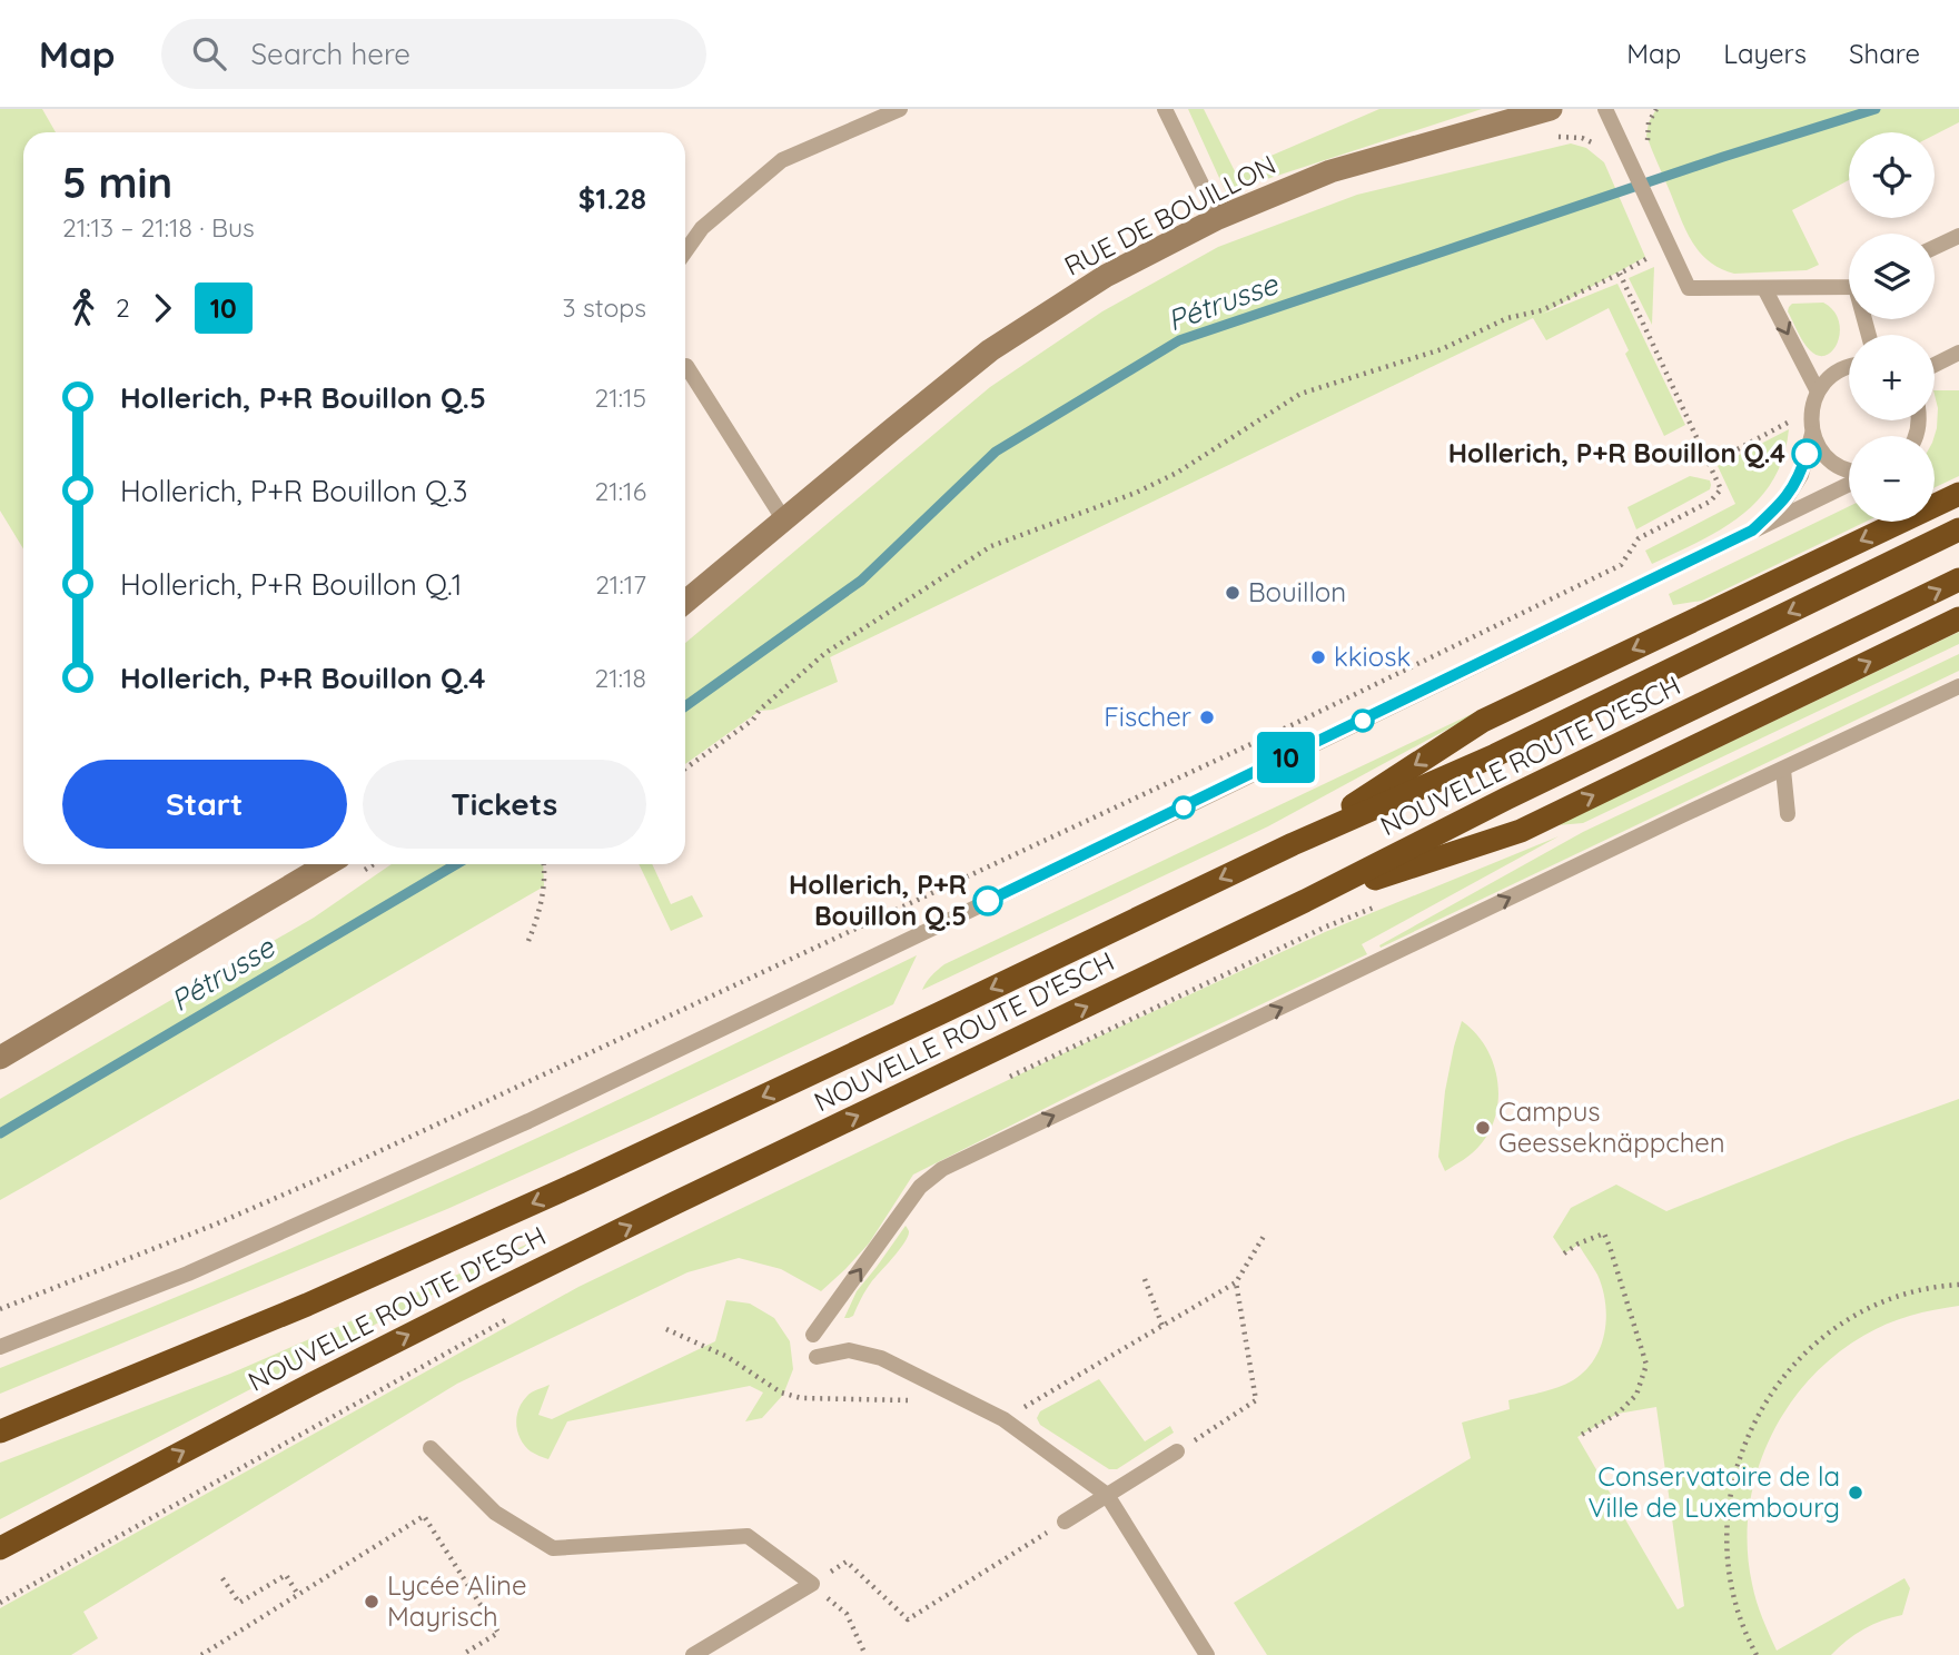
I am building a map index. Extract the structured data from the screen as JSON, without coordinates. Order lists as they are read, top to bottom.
{
  "streets": {
    "highway": ["NOUVELLE ROUTE D'ESCH"],
    "street": ["RUE DE BOUILLON"]
  },
  "water": ["Pétrusse"],
  "places": [
    "Hollerich, P+R Bouillon Q.4",
    "Bouillon",
    "kkiosk",
    "Fischer",
    "Hollerich, P+R Bouillon Q.5",
    "Campus Geesseknäppchen",
    "Conservatoire de la Ville de Luxembourg",
    "Lycée Aline Mayrisch"
  ],
  "lines": ["bus line 10"],
  "page": {
    "header": "Map",
    "search": "Search here",
    "nav": ["Map", "Layers", "Share"],
    "on_map": "10",
    "map_buttons": ["+", "−"],
    "heading": ["5 min", "21:13 – 21:18 · Bus", "$1.28"],
    "legs": ["2", "10", "3 stops"],
    "list": [
      {
        "name": "Hollerich, P+R Bouillon Q.5",
        "value": "21:15"
      },
      {
        "name": "Hollerich, P+R Bouillon Q.3",
        "value": "21:16"
      },
      {
        "name": "Hollerich, P+R Bouillon Q.1",
        "value": "21:17"
      },
      {
        "name": "Hollerich, P+R Bouillon Q.4",
        "value": "21:18"
      }
    ],
    "buttons": ["Start", "Tickets"]
  }
}
